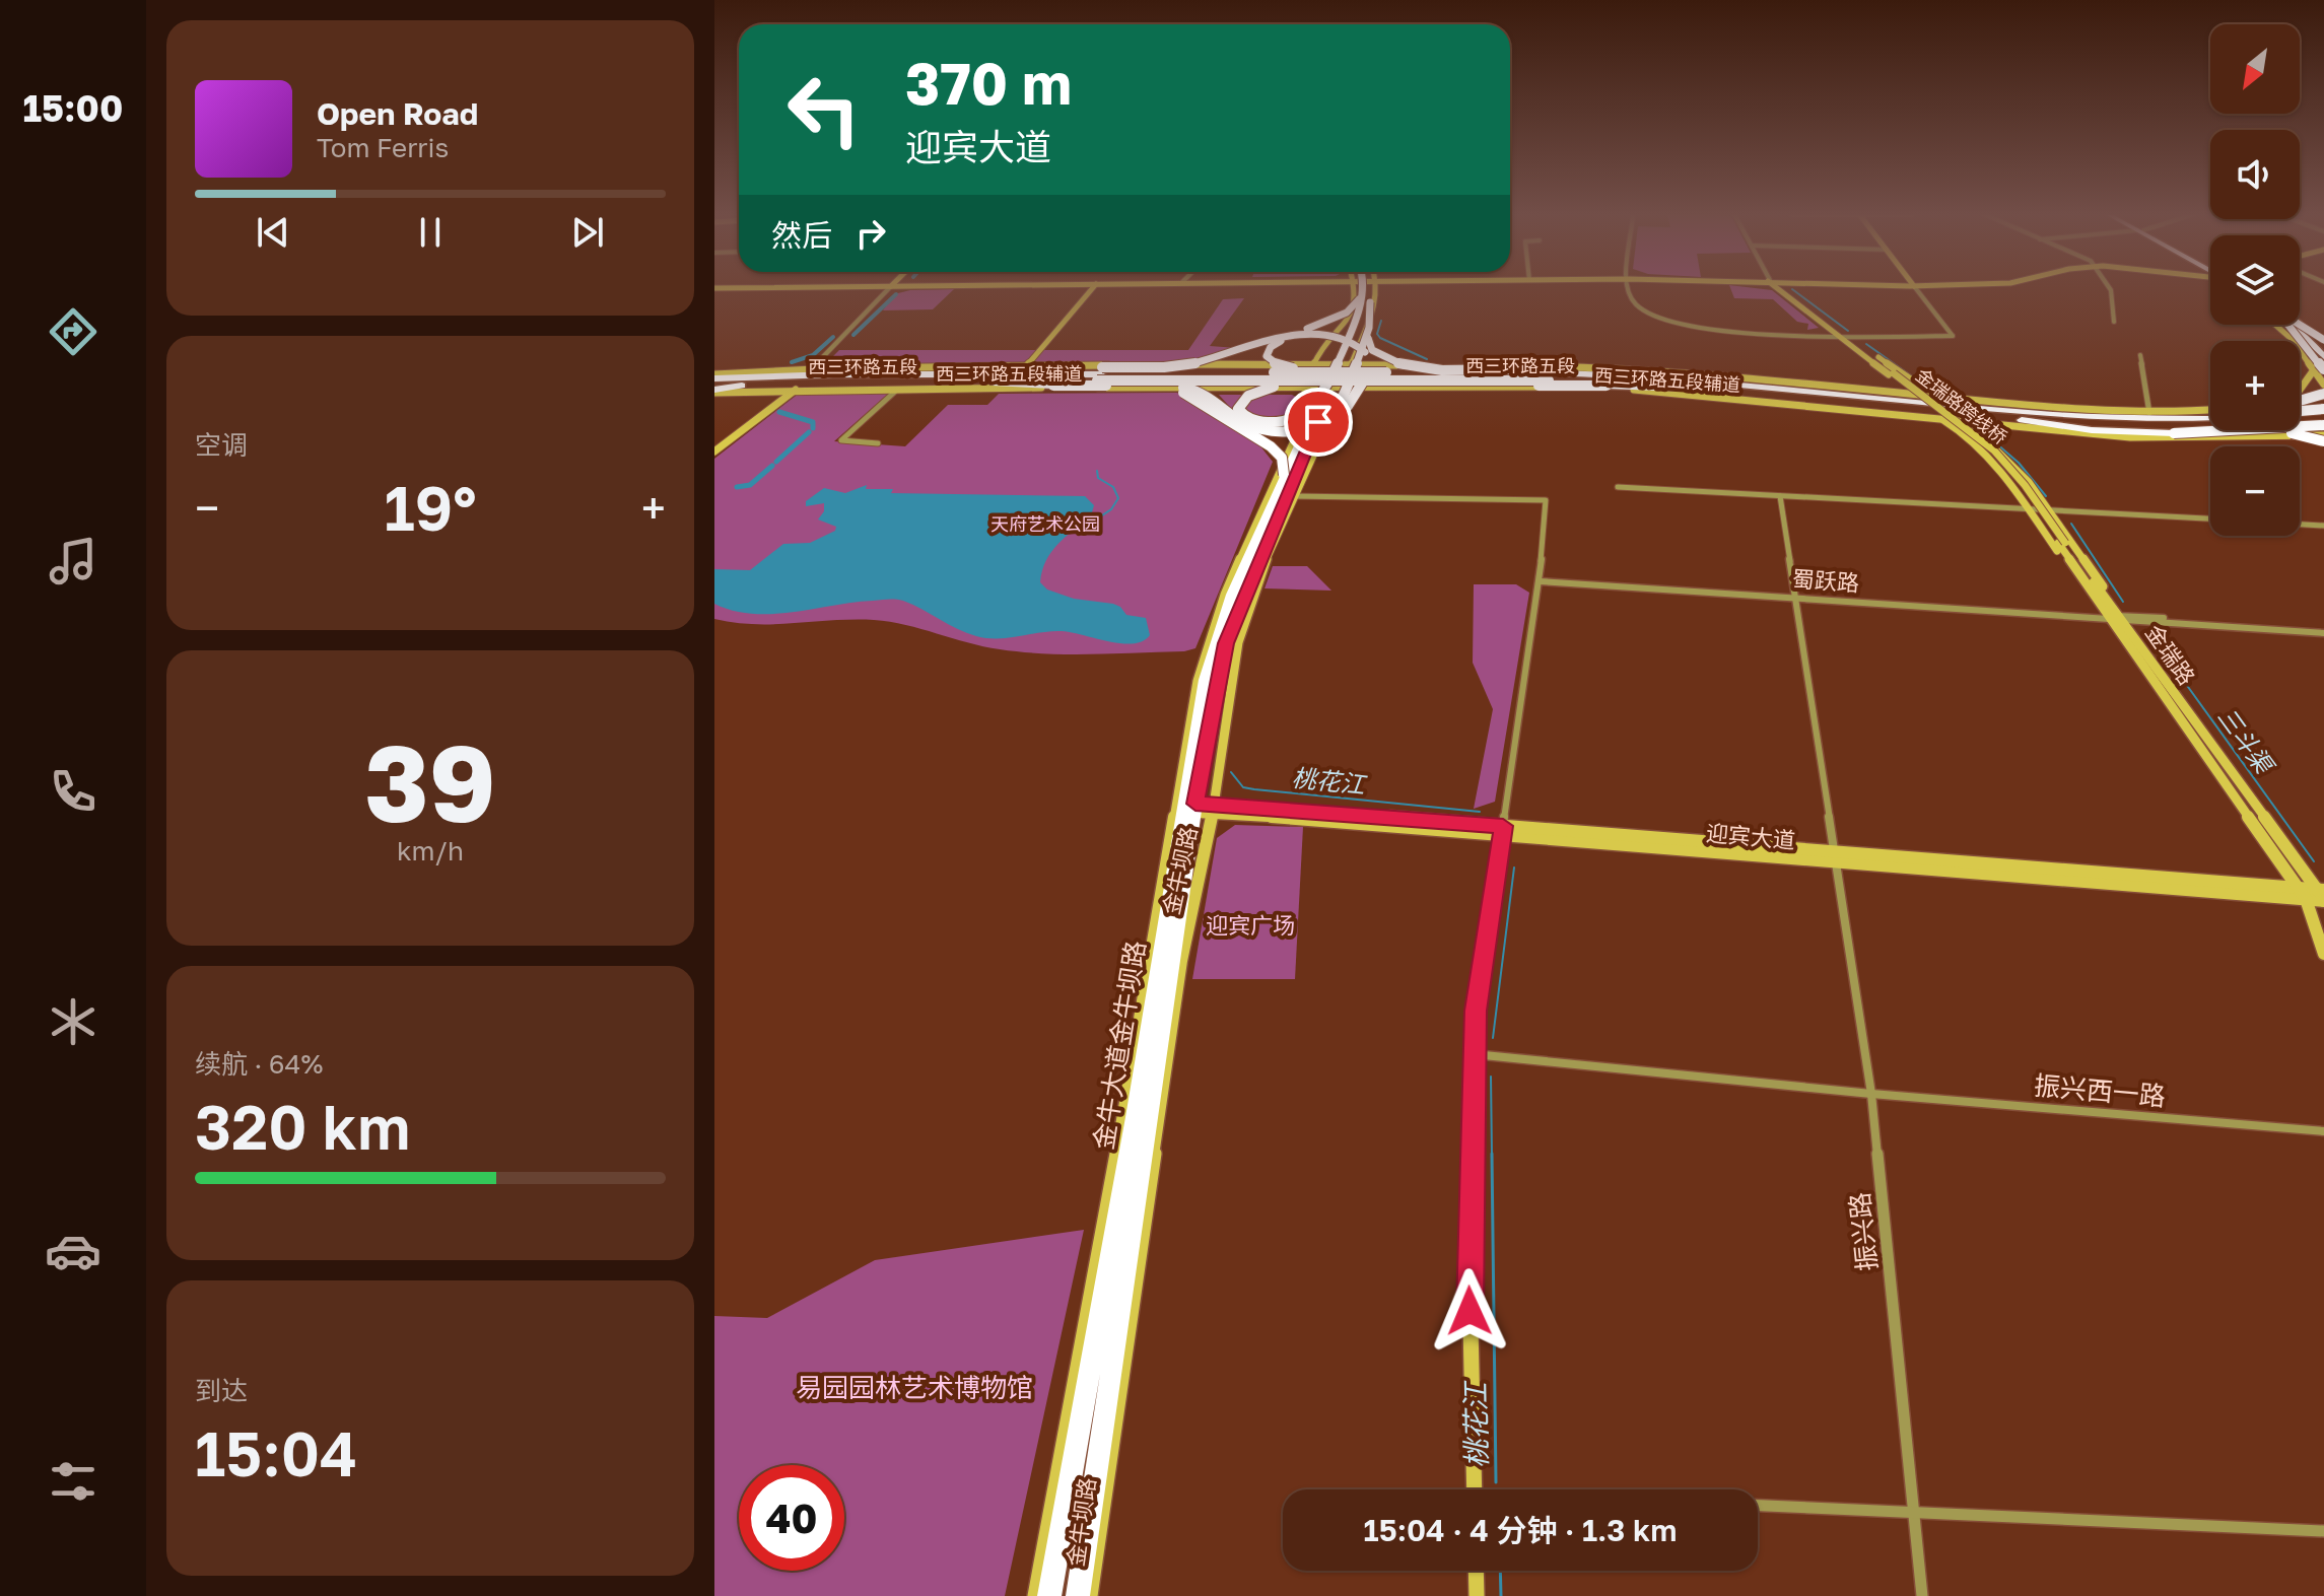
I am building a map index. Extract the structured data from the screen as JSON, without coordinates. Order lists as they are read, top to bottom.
{
  "streets": {
    "highway": ["西三环路五段", "金牛大道金牛坝路"],
    "street": [
      "西三环路五段辅道",
      "金瑞路跨线桥",
      "蜀跃路",
      "金瑞路",
      "迎宾大道",
      "金牛坝路",
      "振兴西一路",
      "振兴路"
    ]
  },
  "crossings": [
    ["西三环路五段", "西三环路五段辅道"],
    ["西三环路五段辅道", "金瑞路"],
    ["金瑞路跨线桥", "金瑞路"],
    ["蜀跃路", "金瑞路"],
    ["蜀跃路", "振兴路"],
    ["金瑞路", "迎宾大道"],
    ["迎宾大道", "金牛坝路"],
    ["迎宾大道", "金牛大道金牛坝路"],
    ["迎宾大道", "振兴路"],
    ["金牛坝路", "金牛大道金牛坝路"],
    ["振兴西一路", "振兴路"]
  ],
  "water": ["三斗渠", "桃花江"],
  "parks": ["天府艺术公园", "迎宾广场", "易园园林艺术博物馆"],
  "north": "bottom left",
  "page": {
    "tabs": "15:00",
    "map_buttons": ["+", "−"],
    "turn": ["370 m", "迎宾大道"],
    "song": ["Open Road", "Tom Ferris"],
    "then": "然后",
    "tile": [
      "空调",
      ["39", "km/h"],
      ["续航 · 64%", "320 km"],
      ["到达", "15:04"]
    ],
    "heat": ["−", "19°", "+"],
    "limit": "40",
    "trip": "15:04 · 4 分钟 · 1.3 km"
  }
}
